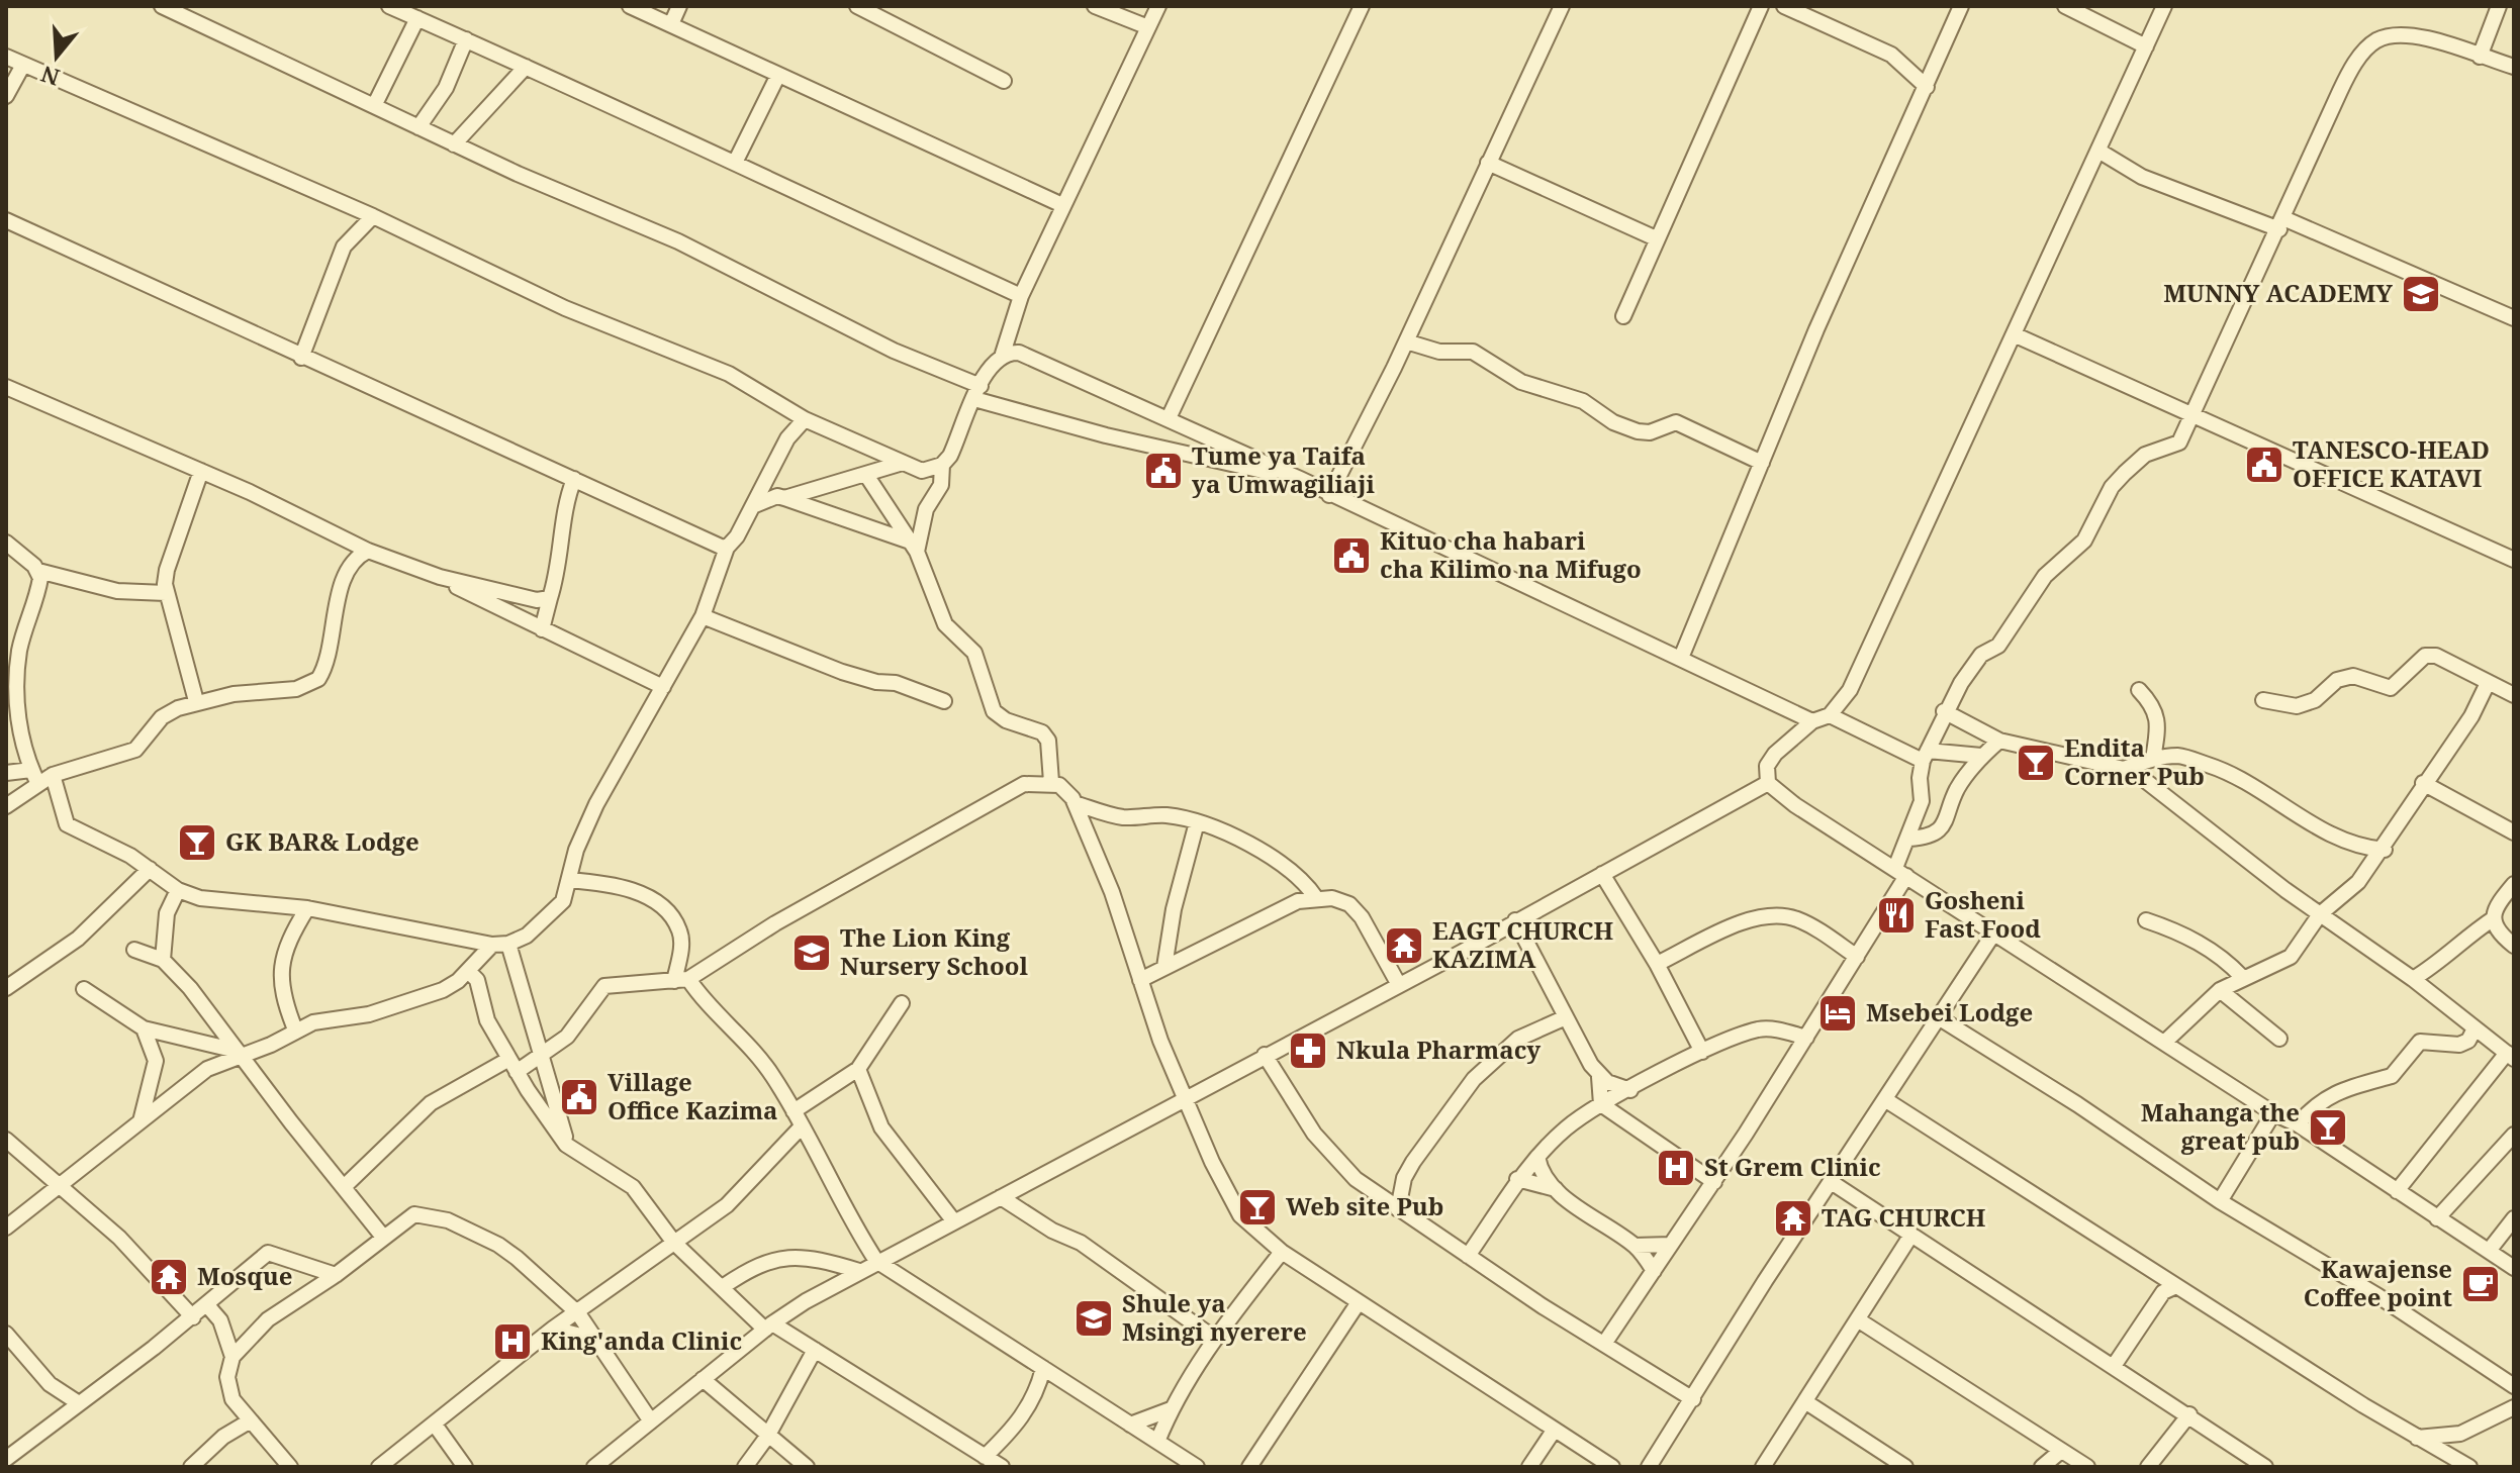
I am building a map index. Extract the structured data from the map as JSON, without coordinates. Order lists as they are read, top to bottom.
{
  "places": {
    "school or university": ["MUNNY ACADEMY", "The Lion King Nursery School", "Shule ya Msingi nyerere"],
    "public building": [
      "TANESCO-HEAD OFFICE KATAVI",
      "Tume ya Taifa ya Umwagiliaji",
      "Kituo cha habari cha Kilimo na Mifugo",
      "Village Office Kazima"
    ],
    "bar": [
      "Endita Corner Pub",
      "GK BAR& Lodge",
      "Mahanga the great pub",
      "Web site Pub"
    ],
    "restaurant": ["Gosheni Fast Food"],
    "temple": ["EAGT CHURCH KAZIMA", "TAG CHURCH", "Mosque"],
    "hotel": ["Msebei Lodge"],
    "pharmacy": ["Nkula Pharmacy"],
    "hospital": ["St Grem Clinic", "King'anda Clinic"],
    "cafe": ["Kawajense Coffee point"]
  },
  "north": "bottom"
}
